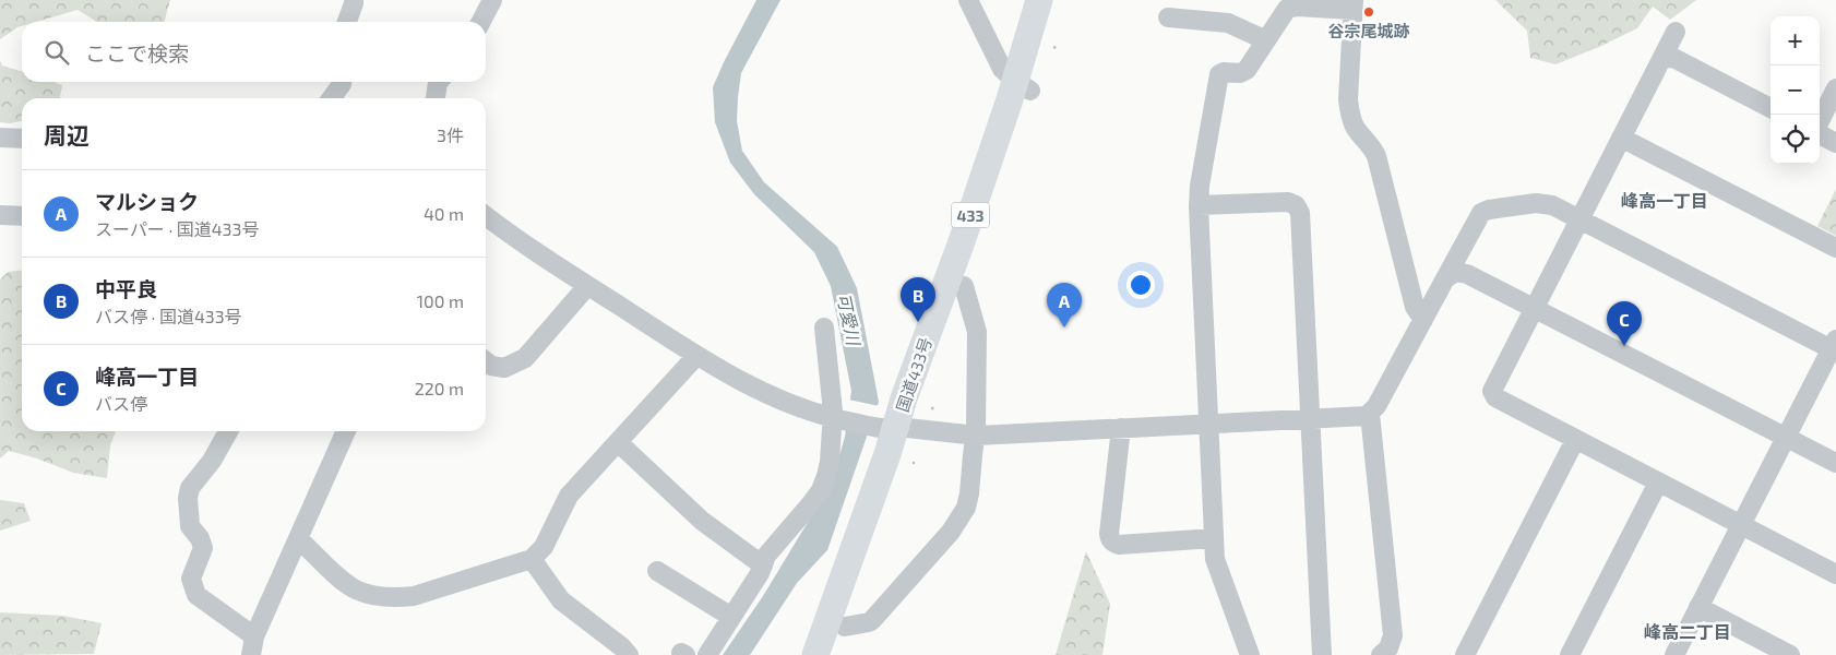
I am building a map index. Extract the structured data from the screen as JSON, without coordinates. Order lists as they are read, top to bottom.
{
  "streets": {
    "highway": ["433", "国道433号"]
  },
  "districts": ["峰高一丁目", "峰高二丁目"],
  "water": ["可愛川"],
  "places": ["谷宗尾城跡"],
  "page": {
    "map_buttons": ["+", "−"],
    "search": "ここで検索",
    "heading": ["周辺", "3件"],
    "list": [
      {
        "mark": "A",
        "name": "マルショク",
        "note": "スーパー · 国道433号",
        "value": "40 m"
      },
      {
        "mark": "B",
        "name": "中平良",
        "note": "バス停 · 国道433号",
        "value": "100 m"
      },
      {
        "mark": "C",
        "name": "峰高一丁目",
        "note": "バス停",
        "value": "220 m"
      }
    ],
    "pins": ["B", "A", "C"]
  }
}
